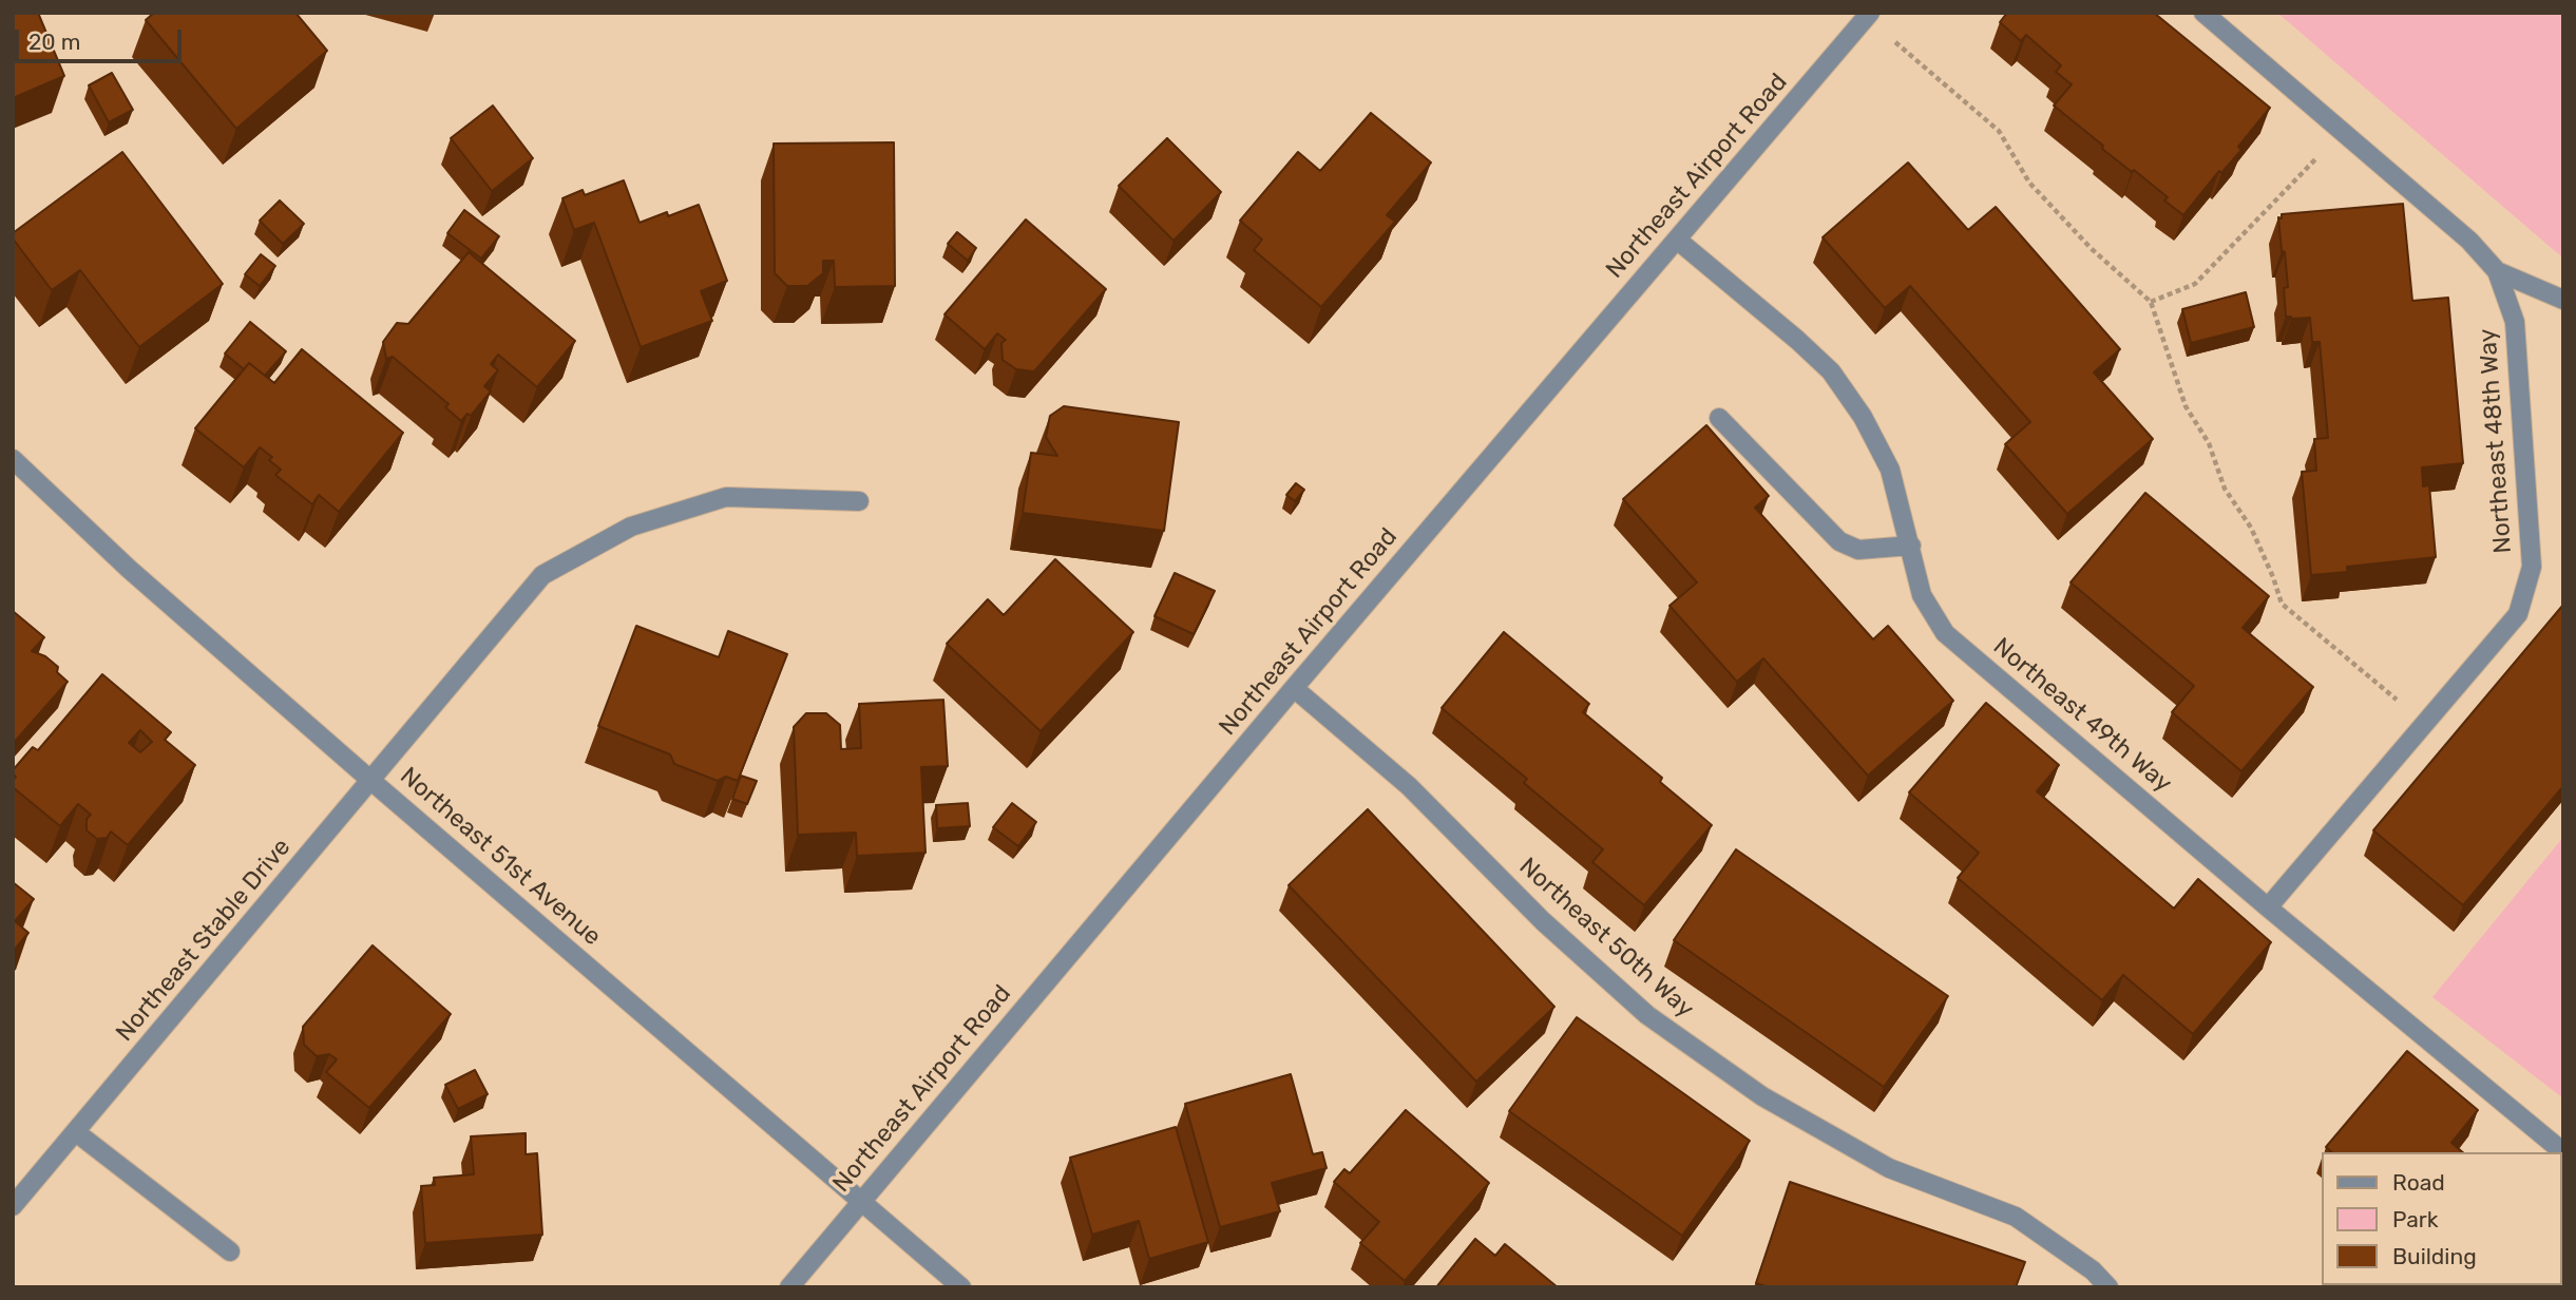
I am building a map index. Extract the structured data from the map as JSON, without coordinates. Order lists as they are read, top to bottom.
{
  "streets": {
    "street": [
      "Northeast Airport Road",
      "Northeast 48th Way",
      "Northeast 49th Way",
      "Northeast 51st Avenue",
      "Northeast 50th Way",
      "Northeast Stable Drive"
    ]
  },
  "crossings": [
    ["Northeast Airport Road", "Northeast 49th Way"],
    ["Northeast Airport Road", "Northeast 51st Avenue"],
    ["Northeast Airport Road", "Northeast 50th Way"],
    ["Northeast 48th Way", "Northeast 49th Way"],
    ["Northeast 51st Avenue", "Northeast Stable Drive"]
  ],
  "legend": ["Road", "Park", "Building"],
  "scale_bar": "20 m"
}
